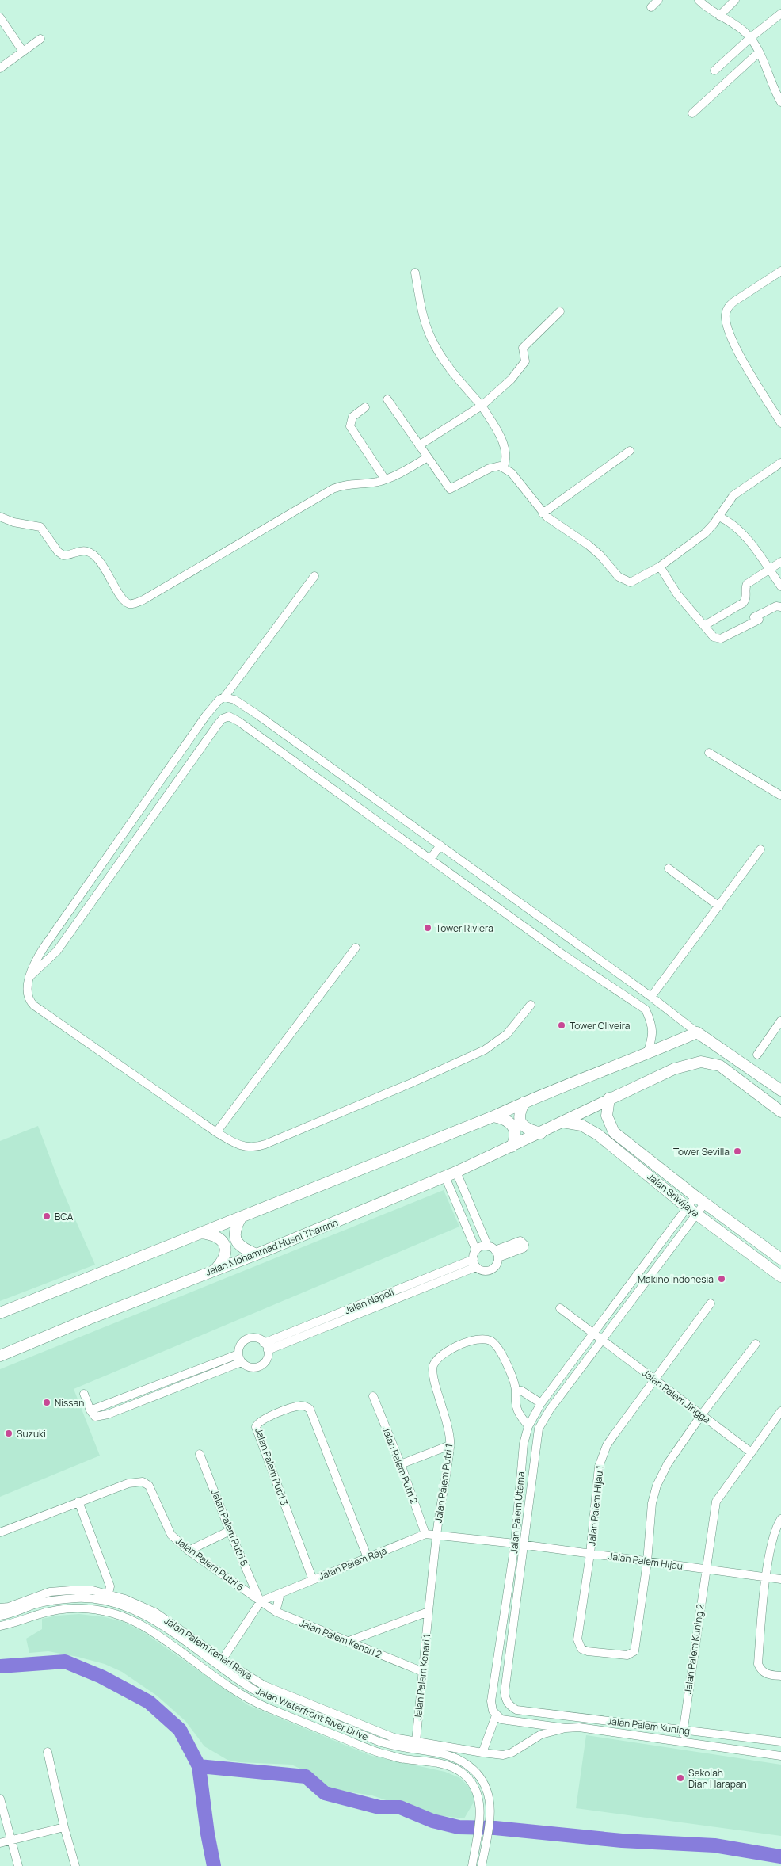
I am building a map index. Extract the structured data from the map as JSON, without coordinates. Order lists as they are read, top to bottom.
{
  "streets": {
    "street": [
      "Jalan Sriwijaya",
      "Jalan Mohammad Husni Thamrin",
      "Jalan Napoli",
      "Jalan Palem Jingga",
      "Jalan Palem Putri 2",
      "Jalan Palem Putri 3",
      "Jalan Palem Putri 1",
      "Jalan Palem Hijau 1",
      "Jalan Palem Utama",
      "Jalan Palem Putri 5",
      "Jalan Palem Hijau",
      "Jalan Palem Raja",
      "Jalan Palem Putri 6",
      "Jalan Palem Kenari 2",
      "Jalan Palem Kenari Raya",
      "Jalan Palem Kuning 2",
      "Jalan Palem Kenari 1",
      "Jalan Waterfront River Drive",
      "Jalan Palem Kuning"
    ]
  },
  "crossings": [
    ["Jalan Sriwijaya", "Jalan Mohammad Husni Thamrin"],
    ["Jalan Sriwijaya", "Jalan Palem Utama"],
    ["Jalan Palem Jingga", "Jalan Palem Hijau 1"],
    ["Jalan Palem Jingga", "Jalan Palem Utama"],
    ["Jalan Palem Jingga", "Jalan Palem Kuning 2"],
    ["Jalan Palem Putri 2", "Jalan Palem Raja"],
    ["Jalan Palem Putri 3", "Jalan Palem Raja"],
    ["Jalan Palem Putri 1", "Jalan Palem Utama"],
    ["Jalan Palem Putri 1", "Jalan Palem Raja"],
    ["Jalan Palem Putri 1", "Jalan Palem Kenari 1"],
    ["Jalan Palem Hijau 1", "Jalan Palem Hijau"],
    ["Jalan Palem Utama", "Jalan Palem Hijau"],
    ["Jalan Palem Utama", "Jalan Palem Raja"],
    ["Jalan Palem Utama", "Jalan Palem Kuning"],
    ["Jalan Palem Putri 5", "Jalan Palem Raja"],
    ["Jalan Palem Putri 5", "Jalan Palem Putri 6"],
    ["Jalan Palem Putri 5", "Jalan Palem Kenari 2"],
    ["Jalan Palem Hijau", "Jalan Palem Raja"],
    ["Jalan Palem Hijau", "Jalan Palem Kuning 2"],
    ["Jalan Palem Raja", "Jalan Palem Putri 6"],
    ["Jalan Palem Raja", "Jalan Palem Kenari 2"],
    ["Jalan Palem Raja", "Jalan Palem Kenari 1"],
    ["Jalan Palem Putri 6", "Jalan Palem Kenari 2"],
    ["Jalan Palem Kenari 2", "Jalan Palem Kenari 1"],
    ["Jalan Palem Kenari Raya", "Jalan Palem Kenari 1"],
    ["Jalan Palem Kenari Raya", "Jalan Palem Kuning"],
    ["Jalan Palem Kuning 2", "Jalan Palem Kuning"]
  ],
  "places": [
    "Tower Riviera",
    "Tower Oliveira",
    "Tower Sevilla",
    "BCA",
    "Makino Indonesia",
    "Nissan",
    "Suzuki",
    "Sekolah Dian Harapan"
  ]
}
